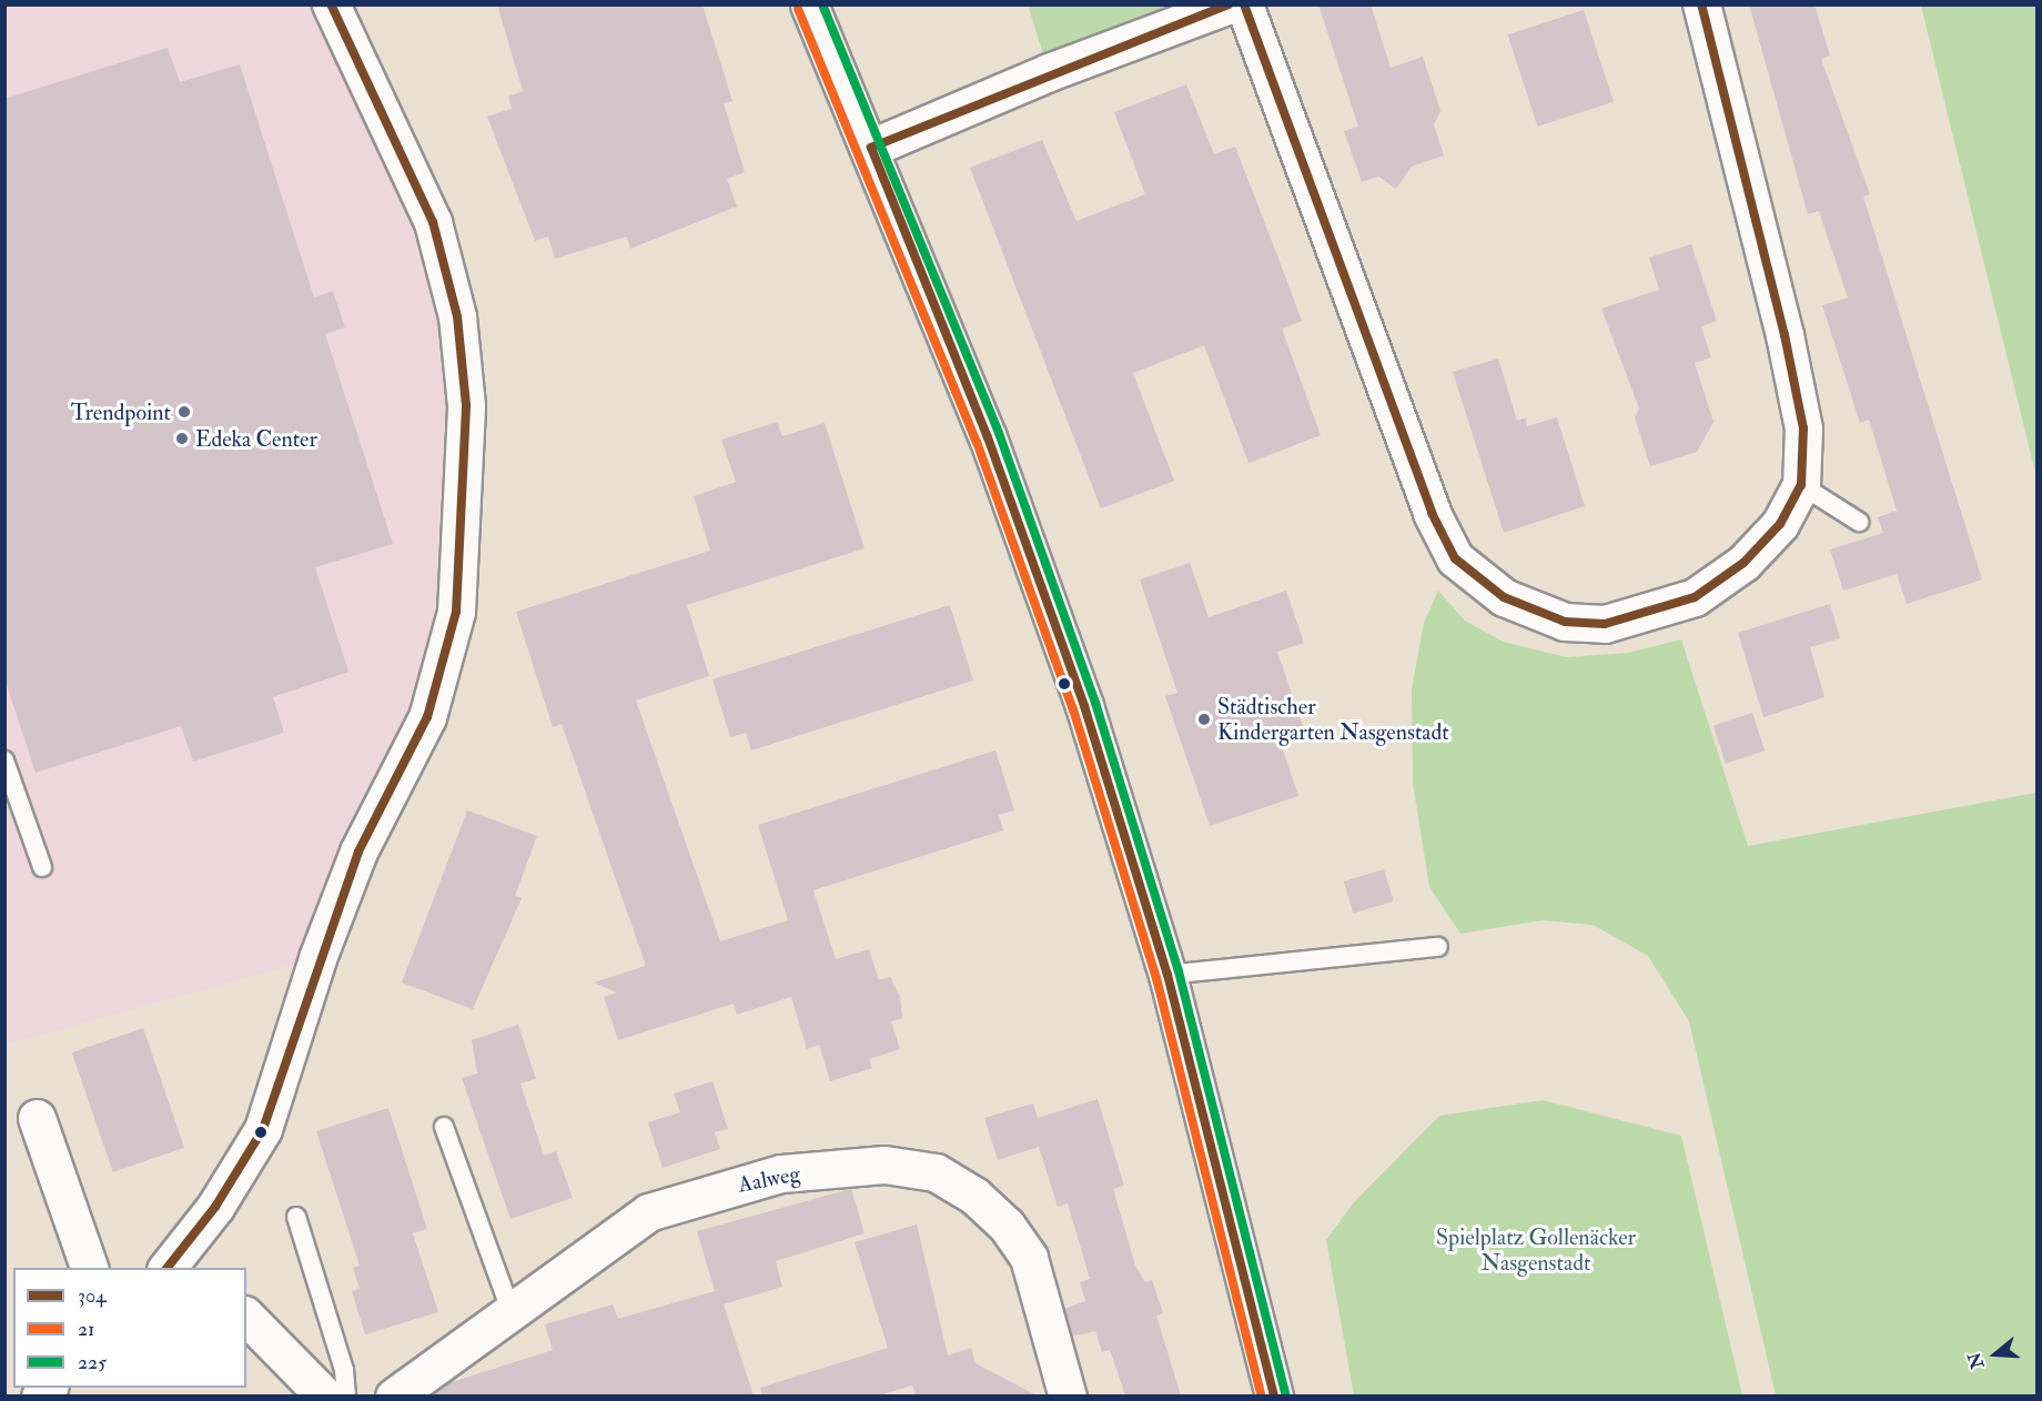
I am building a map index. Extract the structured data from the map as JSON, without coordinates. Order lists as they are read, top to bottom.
{
  "streets": {
    "street": ["Aalweg"]
  },
  "parks": ["Spielplatz Gollenäcker Nasgenstadt"],
  "places": ["Trendpoint", "Edeka Center", "Städtischer Kindergarten Nasgenstadt"],
  "lines": ["transit line 304", "transit line 225", "transit line 21"],
  "legend": ["304", "21", "225"],
  "north": "left"
}
